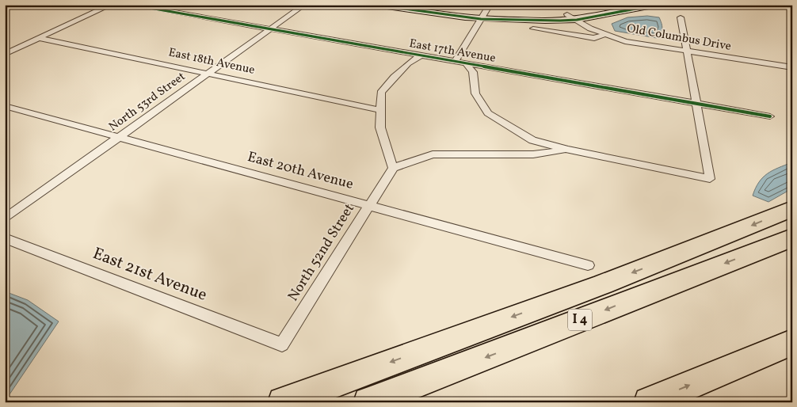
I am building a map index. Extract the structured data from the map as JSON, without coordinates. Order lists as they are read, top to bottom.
{
  "streets": {
    "highway": ["I 4"],
    "street": [
      "Old Columbus Drive",
      "East 17th Avenue",
      "East 18th Avenue",
      "North 53rd Street",
      "East 20th Avenue",
      "North 52nd Street",
      "East 21st Avenue"
    ]
  },
  "crossings": [
    ["East 17th Avenue", "North 53rd Street"],
    ["East 18th Avenue", "North 53rd Street"],
    ["North 53rd Street", "East 20th Avenue"],
    ["East 20th Avenue", "North 52nd Street"],
    ["North 52nd Street", "East 21st Avenue"]
  ]
}
